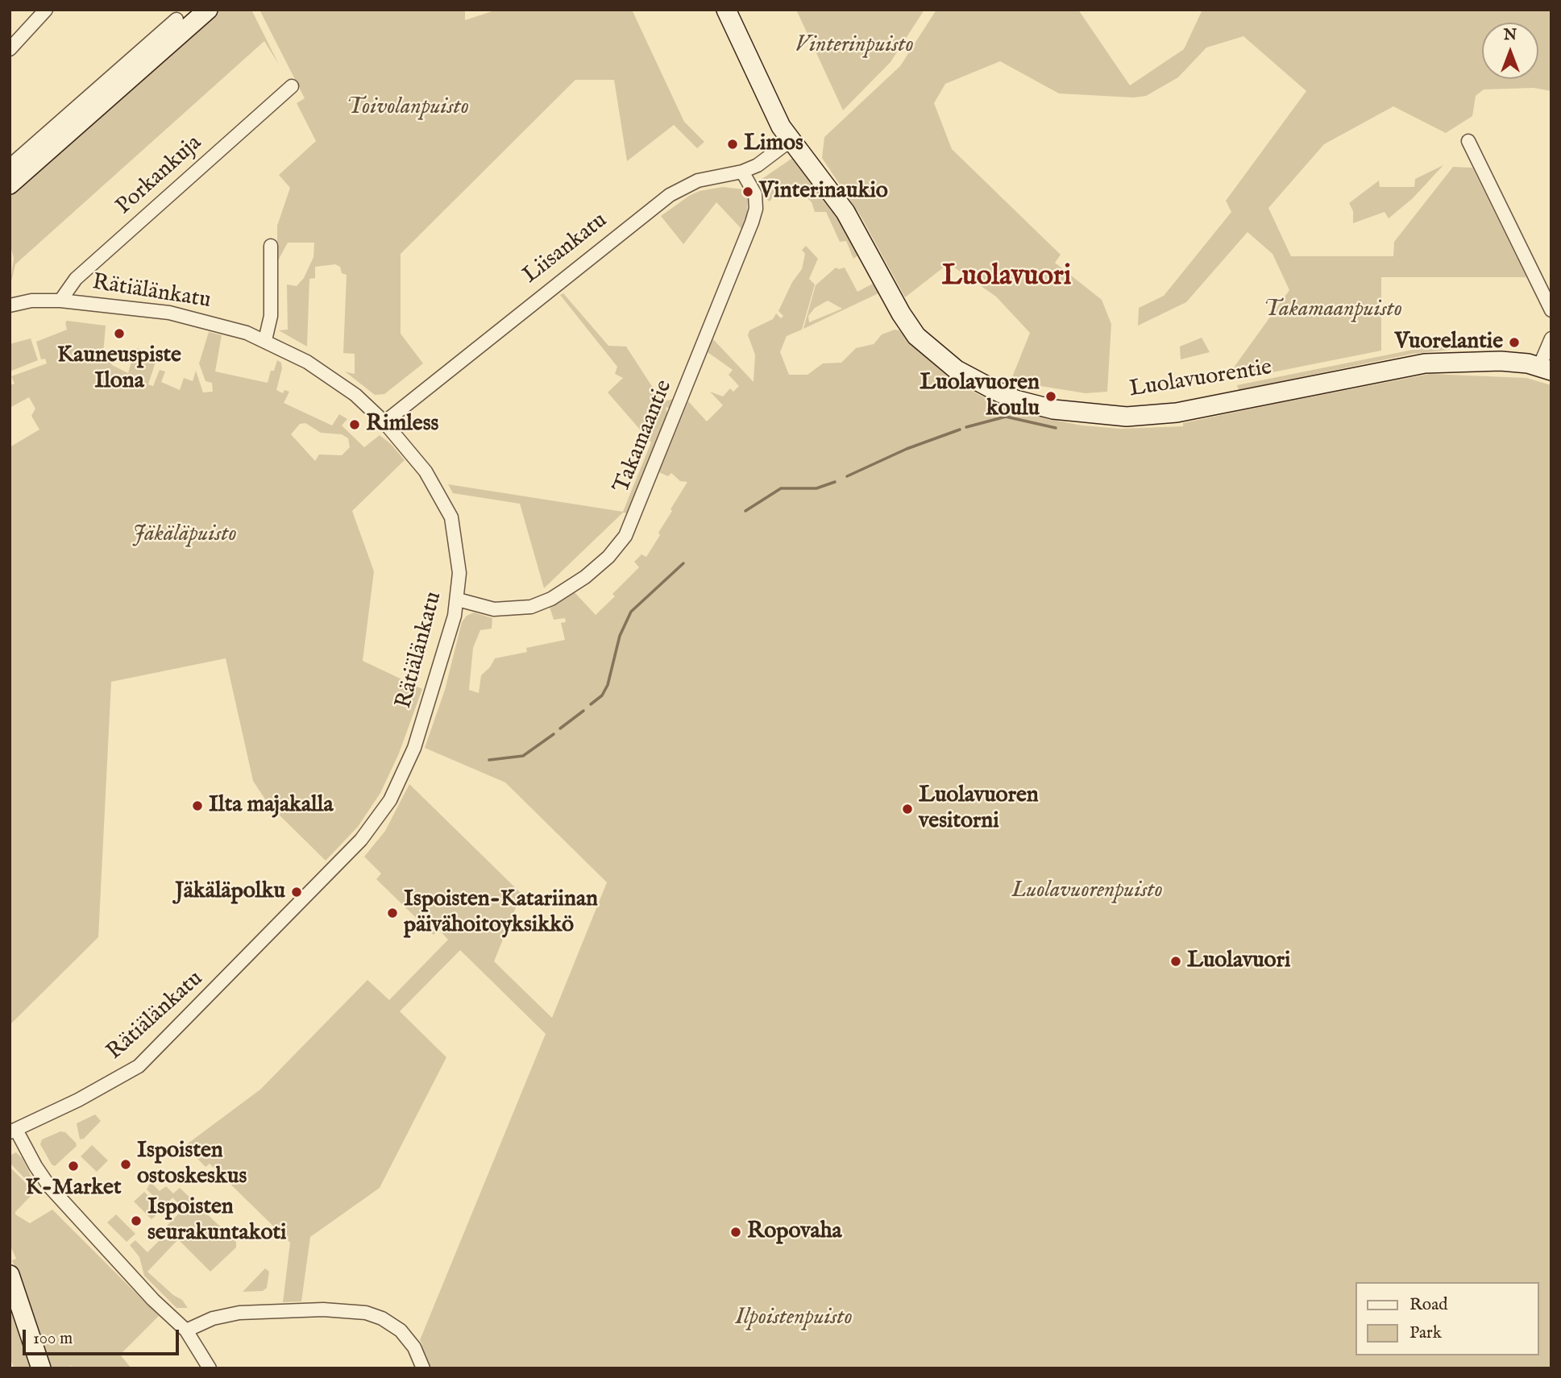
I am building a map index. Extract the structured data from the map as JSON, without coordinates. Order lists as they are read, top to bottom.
{
  "streets": {
    "street": [
      "Porkankuja",
      "Liisankatu",
      "Rätiälänkatu",
      "Luolavuorentie",
      "Takamaantie"
    ]
  },
  "crossings": [
    ["Porkankuja", "Rätiälänkatu"],
    ["Liisankatu", "Rätiälänkatu"],
    ["Liisankatu", "Luolavuorentie"],
    ["Liisankatu", "Takamaantie"],
    ["Rätiälänkatu", "Takamaantie"]
  ],
  "districts": ["Luolavuori"],
  "parks": [
    "Vinterinpuisto",
    "Toivolanpuisto",
    "Takamaanpuisto",
    "Jäkäläpuisto",
    "Luolavuorenpuisto",
    "Ilpoistenpuisto"
  ],
  "places": [
    "Limos",
    "Vinterinaukio",
    "Kauneuspiste Ilona",
    "Vuorelantie",
    "Luolavuoren koulu",
    "Rimless",
    "Ilta majakalla",
    "Luolavuoren vesitorni",
    "Jäkäläpolku",
    "Ispoisten-Katariinan päivähoitoyksikkö",
    "Luolavuori",
    "Ispoisten ostoskeskus",
    "K-Market",
    "Ispoisten seurakuntakoti",
    "Ropovaha"
  ],
  "legend": ["Road", "Park"],
  "scale_bar": "100 m",
  "north": "top"
}
